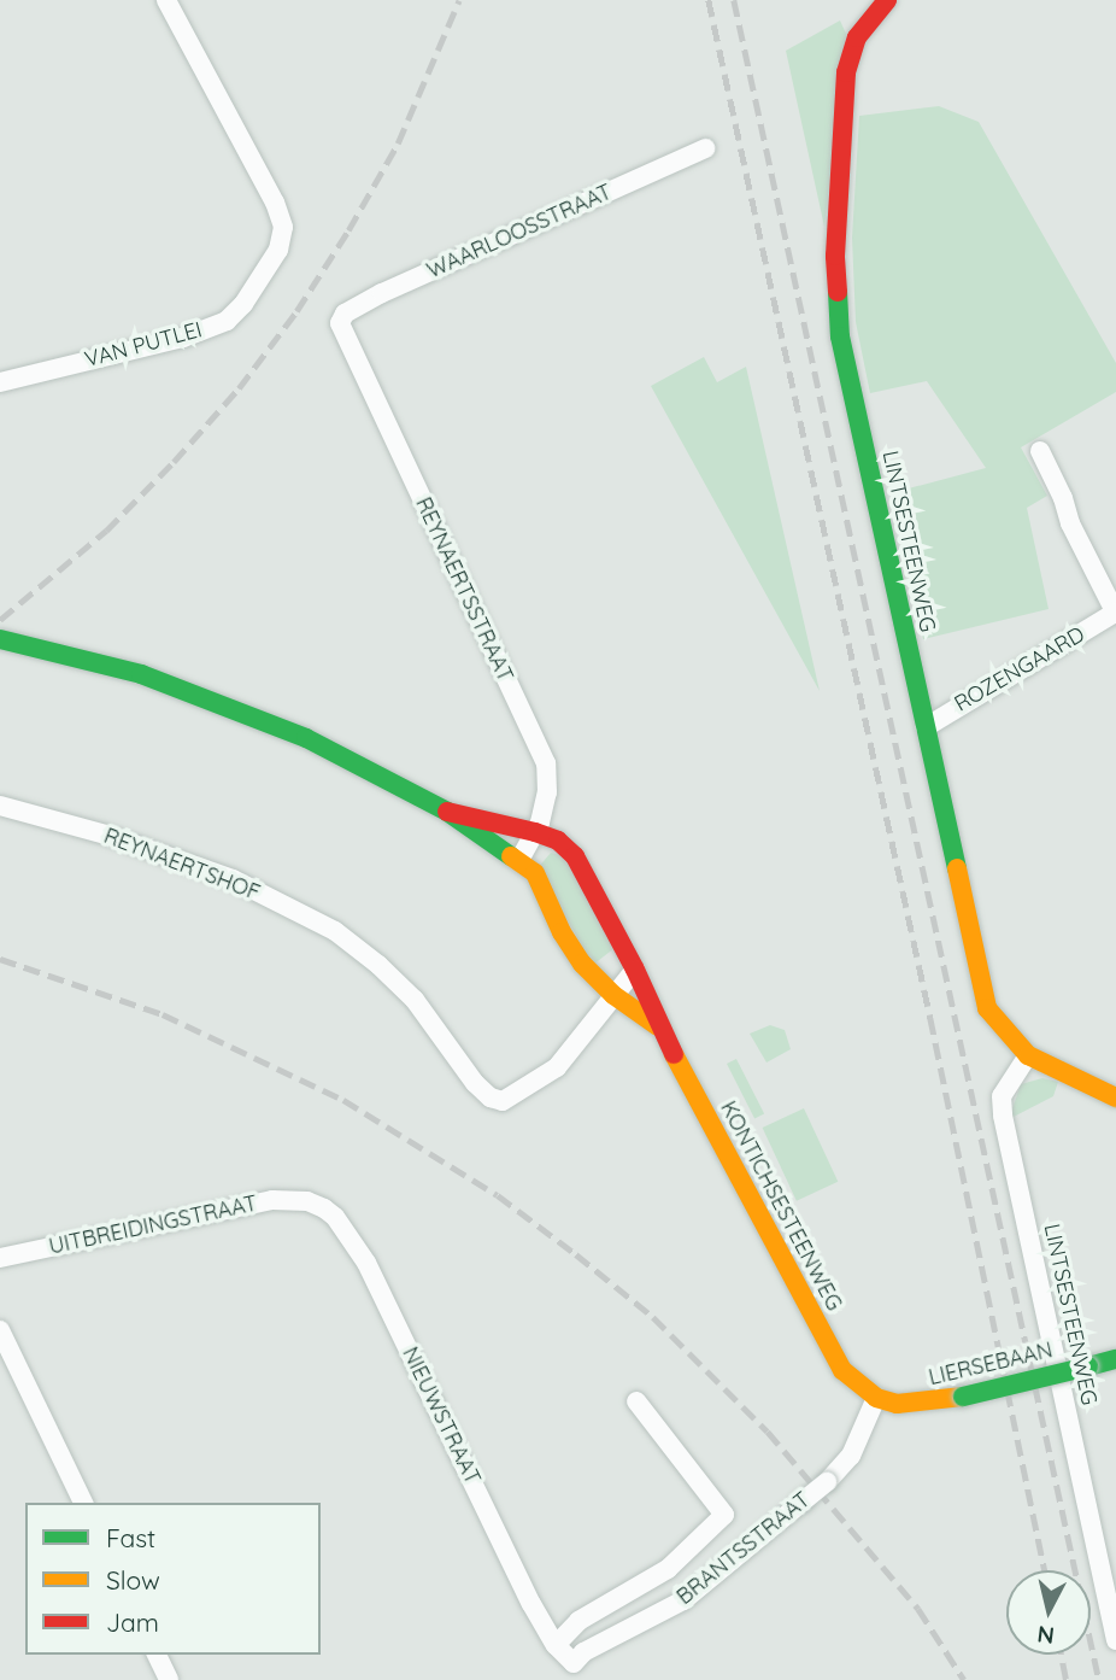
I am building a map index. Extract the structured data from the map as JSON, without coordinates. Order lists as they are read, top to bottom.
{
  "streets": {
    "street": [
      "WAARLOOSSTRAAT",
      "VAN PUTLEI",
      "LINTSESTEENWEG",
      "REYNAERTSSTRAAT",
      "ROZENGAARD",
      "REYNAERTSHOF",
      "KONTICHSESTEENWEG",
      "UITBREIDINGSTRAAT",
      "LIERSEBAAN",
      "NIEUWSTRAAT",
      "BRANTSSTRAAT"
    ]
  },
  "crossings": [
    ["WAARLOOSSTRAAT", "REYNAERTSSTRAAT"],
    ["LINTSESTEENWEG", "ROZENGAARD"],
    ["REYNAERTSSTRAAT", "KONTICHSESTEENWEG"],
    ["REYNAERTSHOF", "KONTICHSESTEENWEG"],
    ["KONTICHSESTEENWEG", "LIERSEBAAN"],
    ["KONTICHSESTEENWEG", "BRANTSSTRAAT"],
    ["UITBREIDINGSTRAAT", "NIEUWSTRAAT"],
    ["LIERSEBAAN", "BRANTSSTRAAT"],
    ["NIEUWSTRAAT", "BRANTSSTRAAT"]
  ],
  "legend": ["Fast", "Slow", "Jam"],
  "north": "bottom"
}
